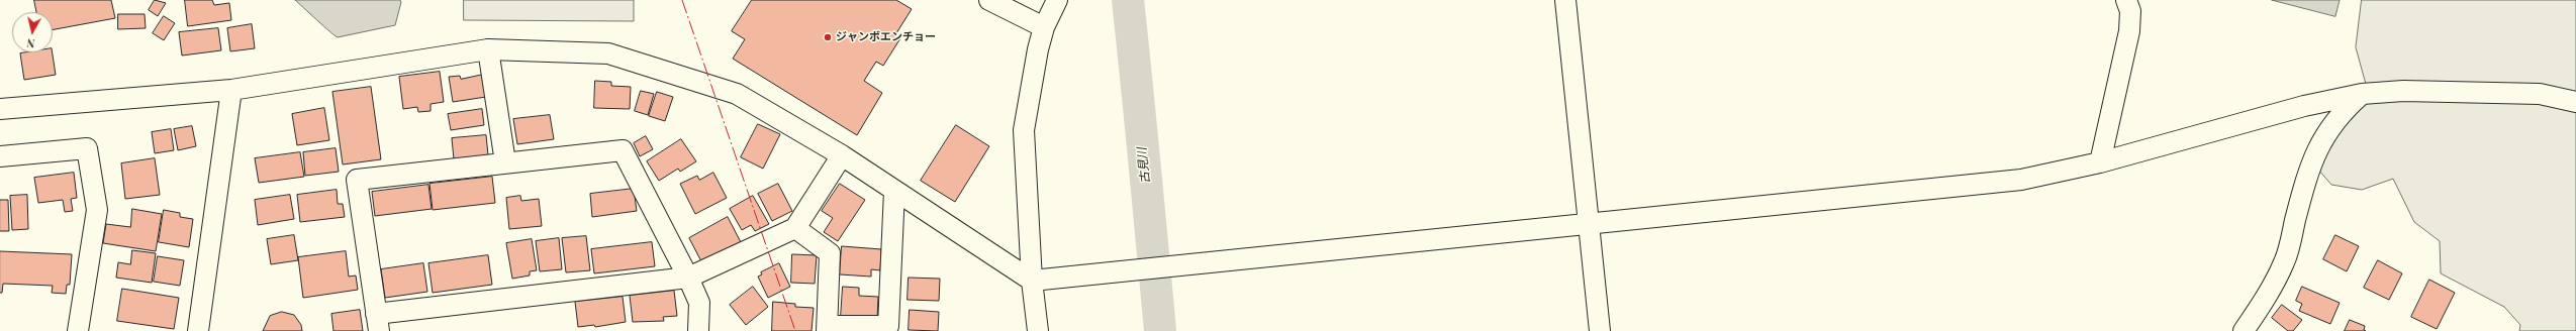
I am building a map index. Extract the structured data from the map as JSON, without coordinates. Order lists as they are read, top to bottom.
{
  "water": ["古見川"],
  "places": ["ジャンボエンチョー"],
  "north": "bottom"
}
